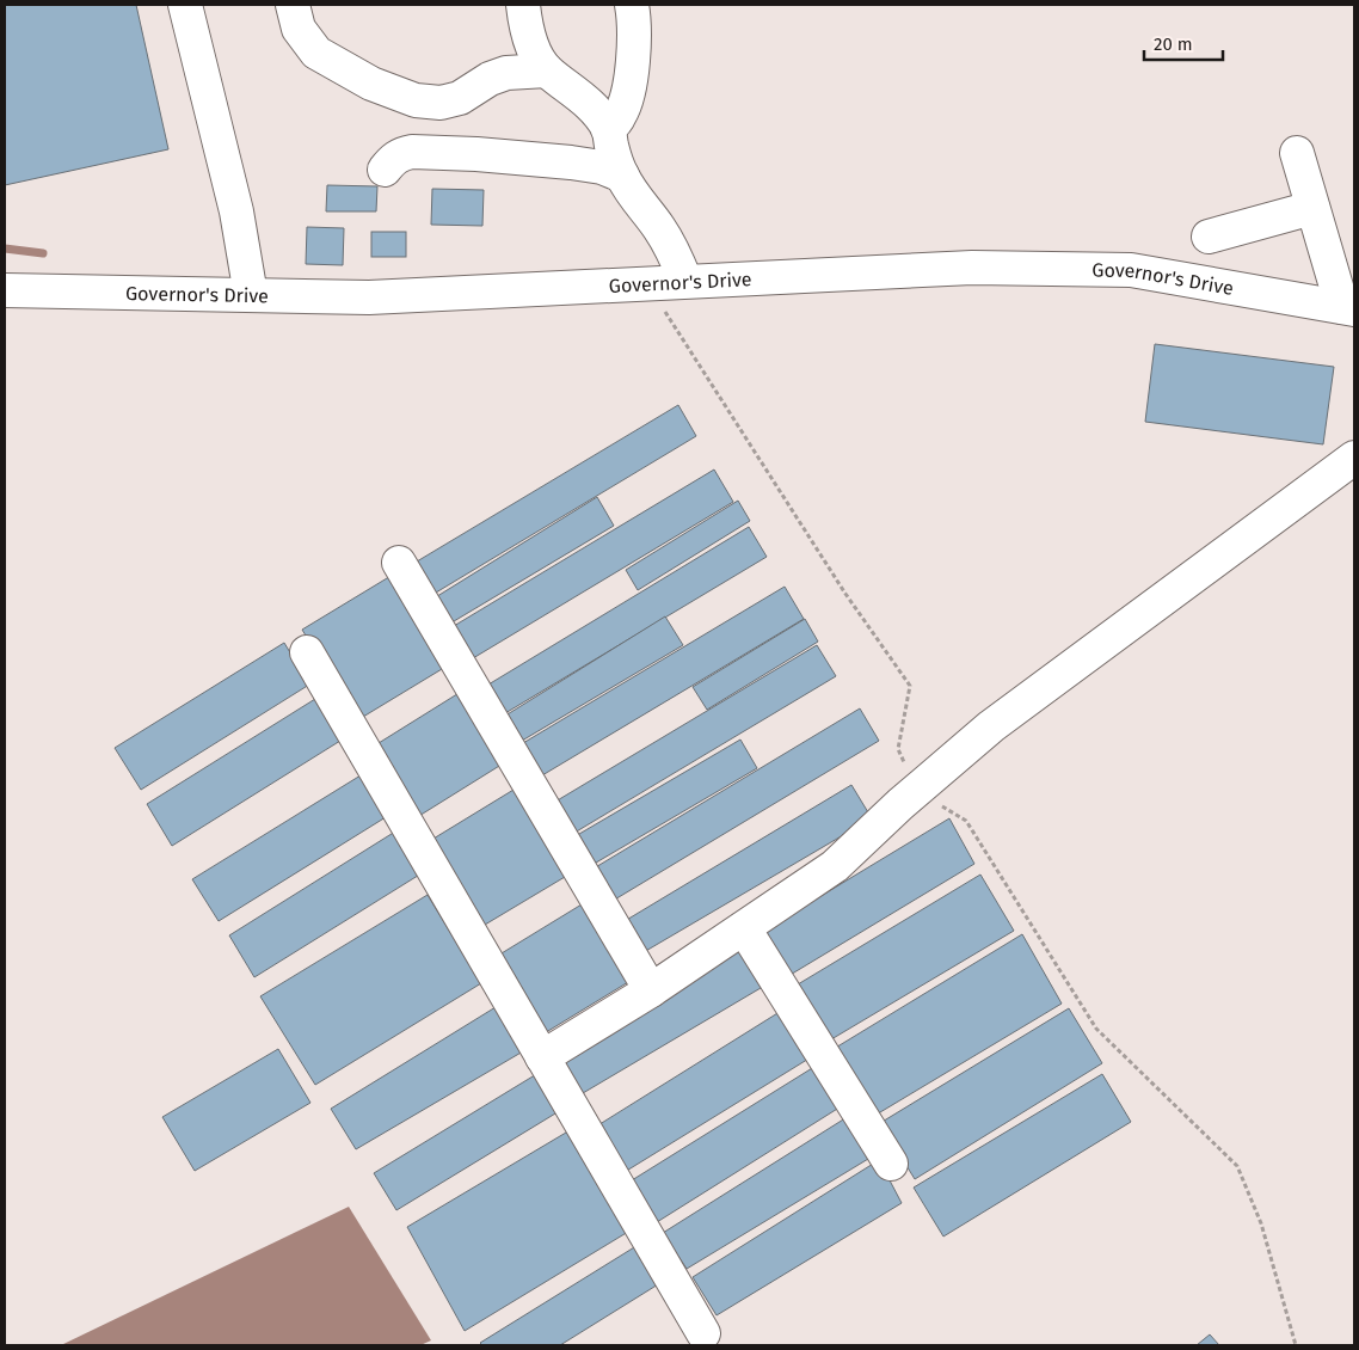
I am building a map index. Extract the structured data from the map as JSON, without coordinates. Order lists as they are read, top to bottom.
{
  "streets": {
    "main road": ["Governor's Drive"]
  },
  "scale_bar": "20 m"
}
